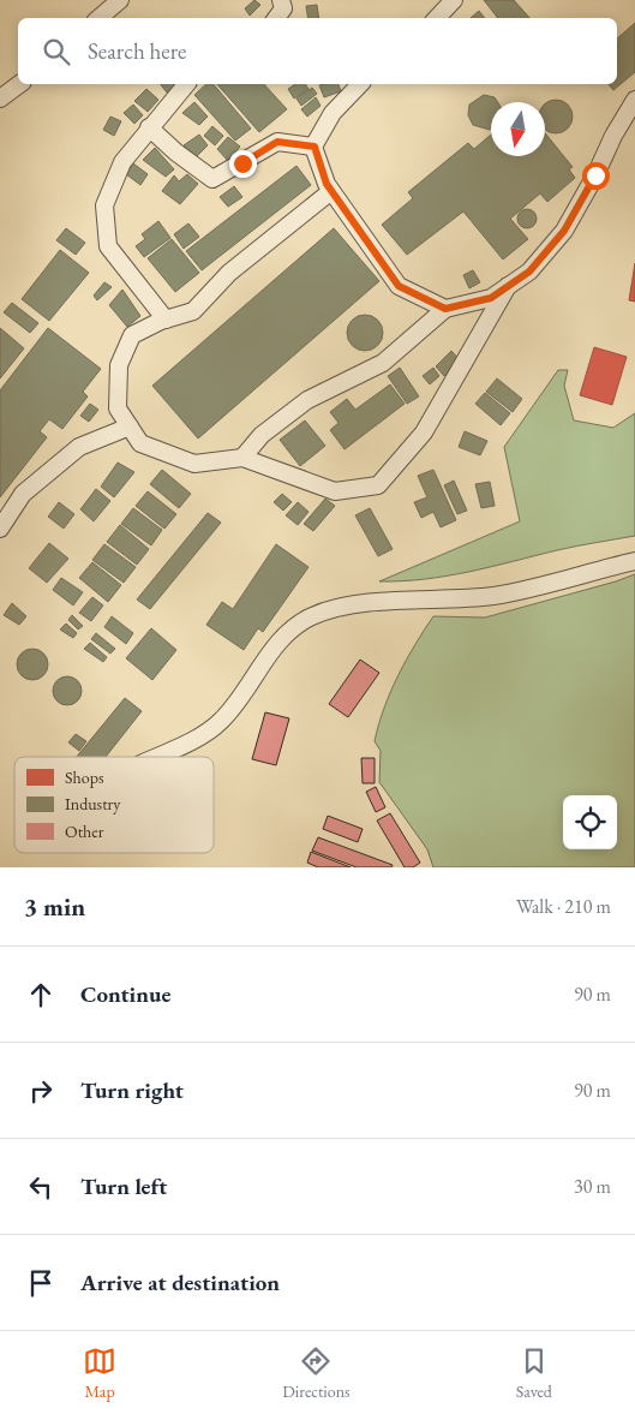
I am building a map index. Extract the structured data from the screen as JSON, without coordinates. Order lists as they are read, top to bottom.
{
  "legend": ["Shops", "Industry", "Other"],
  "north": "bottom",
  "page": {
    "search": "Search here",
    "heading": ["3 min", "Walk · 210 m"],
    "list": [
      ["Continue", "90 m"],
      ["Turn right", "90 m"],
      ["Turn left", "30 m"],
      "Arrive at destination"
    ],
    "nav": ["Map", "Directions", "Saved"]
  }
}
